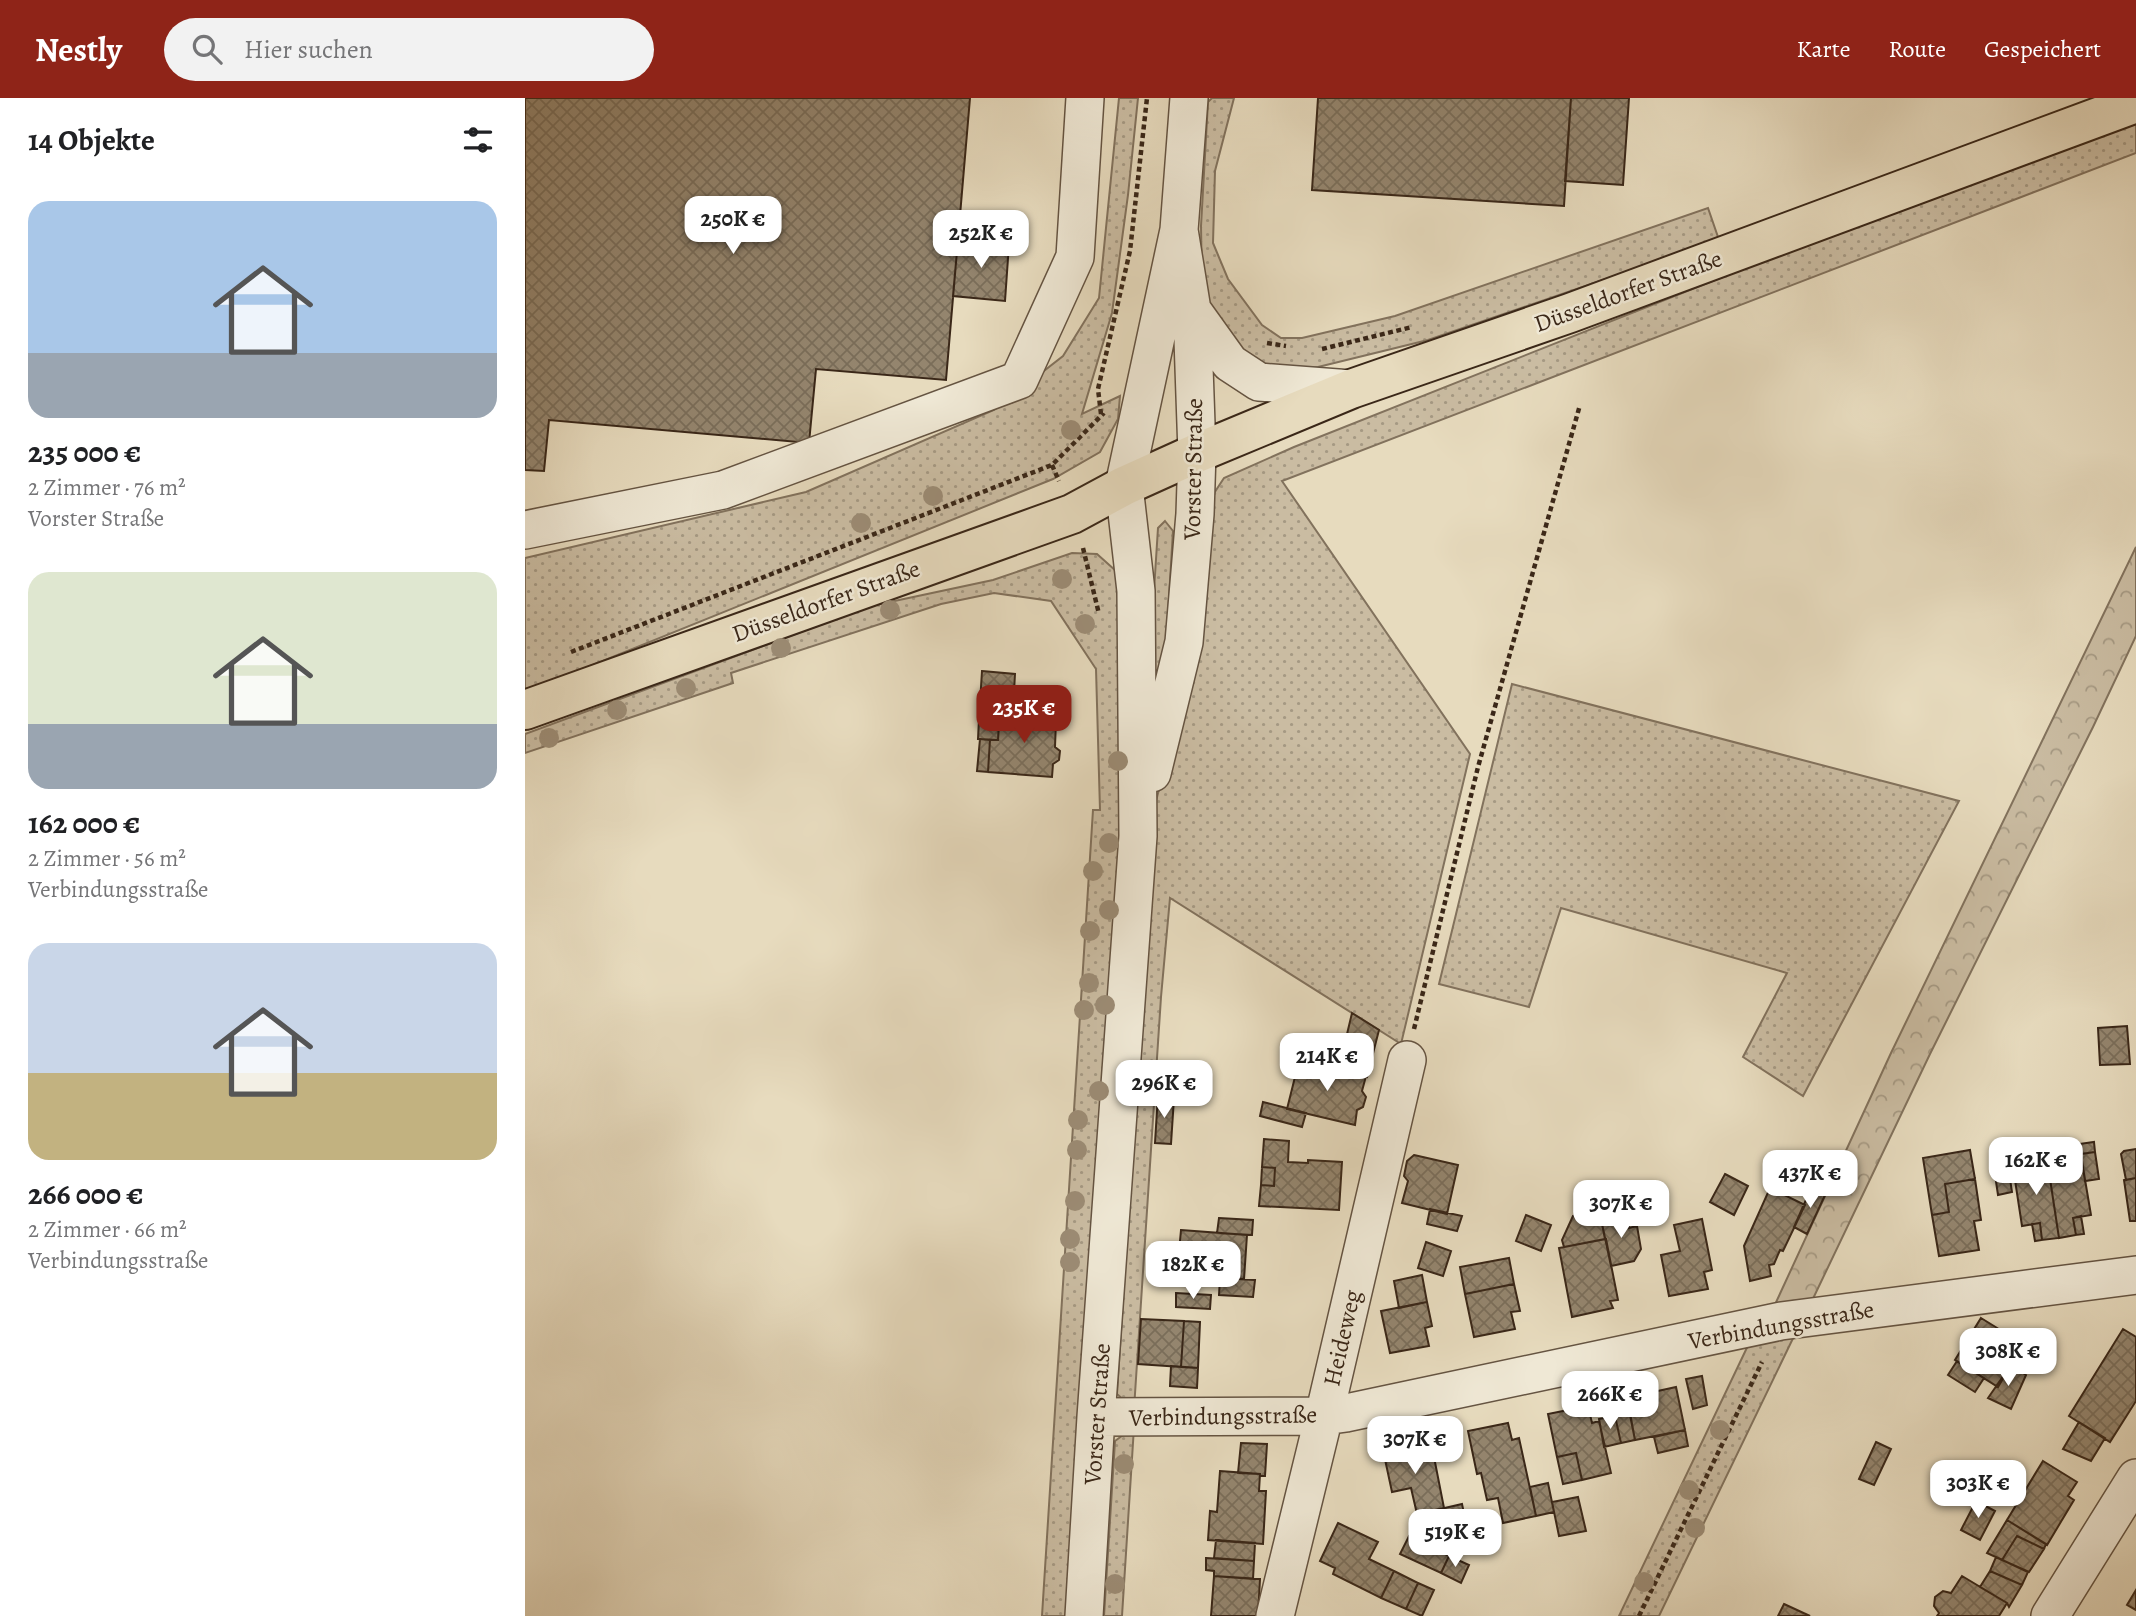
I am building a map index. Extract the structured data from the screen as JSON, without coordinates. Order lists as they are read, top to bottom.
{
  "streets": {
    "main road": ["Düsseldorfer Straße"],
    "street": ["Vorster Straße", "Verbindungsstraße", "Heideweg"]
  },
  "crossings": [
    ["Düsseldorfer Straße", "Vorster Straße"],
    ["Vorster Straße", "Verbindungsstraße"],
    ["Verbindungsstraße", "Heideweg"]
  ],
  "page": {
    "header": "Nestly",
    "search": "Hier suchen",
    "nav": ["Karte", "Route", "Gespeichert"],
    "heading": "14 Objekte",
    "list": [
      {
        "name": "235 000 €",
        "note": "2 Zimmer · 76 m² · Vorster Straße"
      },
      {
        "name": "162 000 €",
        "note": "2 Zimmer · 56 m² · Verbindungsstraße"
      },
      {
        "name": "266 000 €",
        "note": "2 Zimmer · 66 m² · Verbindungsstraße"
      }
    ],
    "price": [
      "250K €",
      "252K €",
      "235K €",
      "214K €",
      "296K €",
      "162K €",
      "437K €",
      "307K €",
      "182K €",
      "308K €",
      "266K €",
      "307K €",
      "303K €",
      "519K €"
    ]
  }
}
